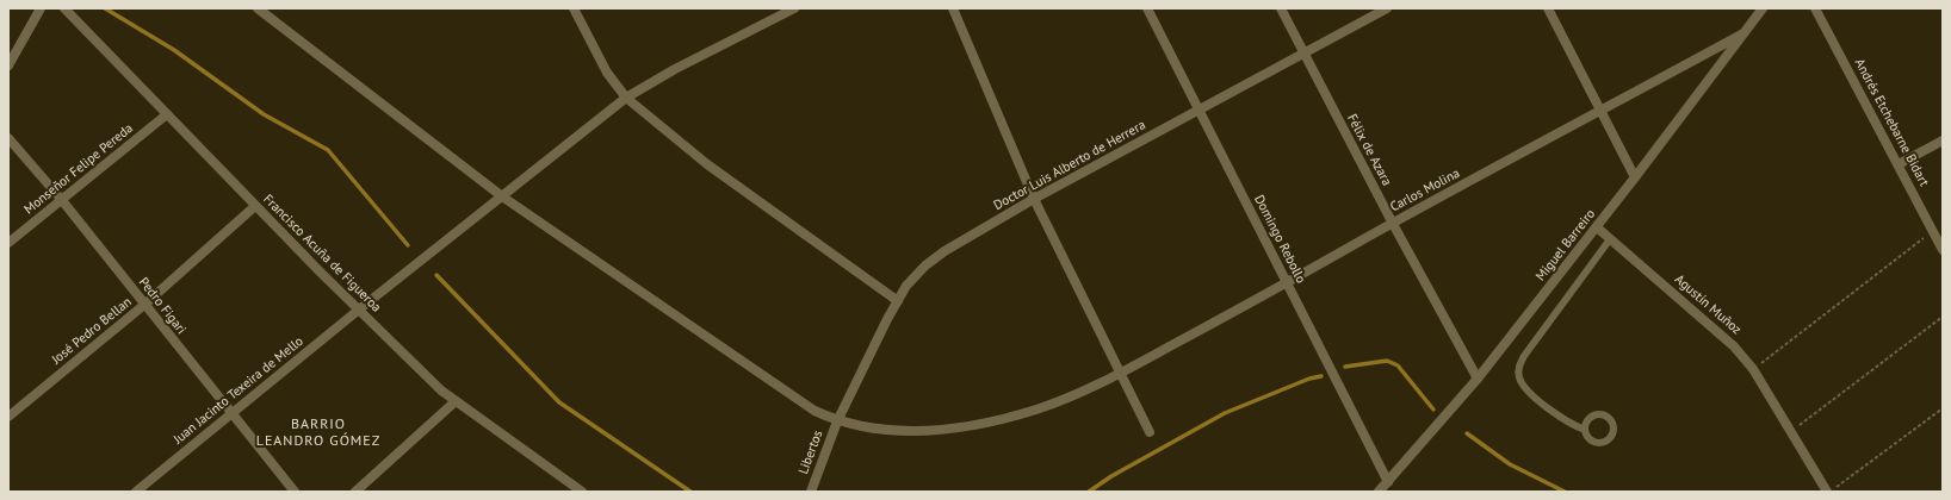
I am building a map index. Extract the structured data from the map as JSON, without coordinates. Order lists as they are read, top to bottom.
{
  "streets": {
    "street": [
      "Andrés Etchebarne Bidart",
      "Félix de Azara",
      "Doctor Luis Alberto de Herrera",
      "Monseñor Felipe Pereda",
      "Carlos Molina",
      "Domingo Rebollo",
      "Miguel Barreiro",
      "Francisco Acuña de Figueroa",
      "Agustín Muñoz",
      "Pedro Figari",
      "José Pedro Bellan",
      "Juan Jacinto Texeira de Mello",
      "Libertos"
    ]
  },
  "crossings": [
    ["Félix de Azara", "Doctor Luis Alberto de Herrera"],
    ["Félix de Azara", "Carlos Molina"],
    ["Félix de Azara", "Miguel Barreiro"],
    ["Doctor Luis Alberto de Herrera", "Carlos Molina"],
    ["Doctor Luis Alberto de Herrera", "Domingo Rebollo"],
    ["Doctor Luis Alberto de Herrera", "Libertos"],
    ["Monseñor Felipe Pereda", "Francisco Acuña de Figueroa"],
    ["Monseñor Felipe Pereda", "Pedro Figari"],
    ["Carlos Molina", "Domingo Rebollo"],
    ["Carlos Molina", "Miguel Barreiro"],
    ["Carlos Molina", "Juan Jacinto Texeira de Mello"],
    ["Carlos Molina", "Libertos"],
    ["Domingo Rebollo", "Miguel Barreiro"],
    ["Miguel Barreiro", "Agustín Muñoz"],
    ["Francisco Acuña de Figueroa", "José Pedro Bellan"],
    ["Francisco Acuña de Figueroa", "Juan Jacinto Texeira de Mello"],
    ["Pedro Figari", "José Pedro Bellan"],
    ["Pedro Figari", "Juan Jacinto Texeira de Mello"]
  ],
  "districts": ["BARRIO LEANDRO GÓMEZ"]
}
